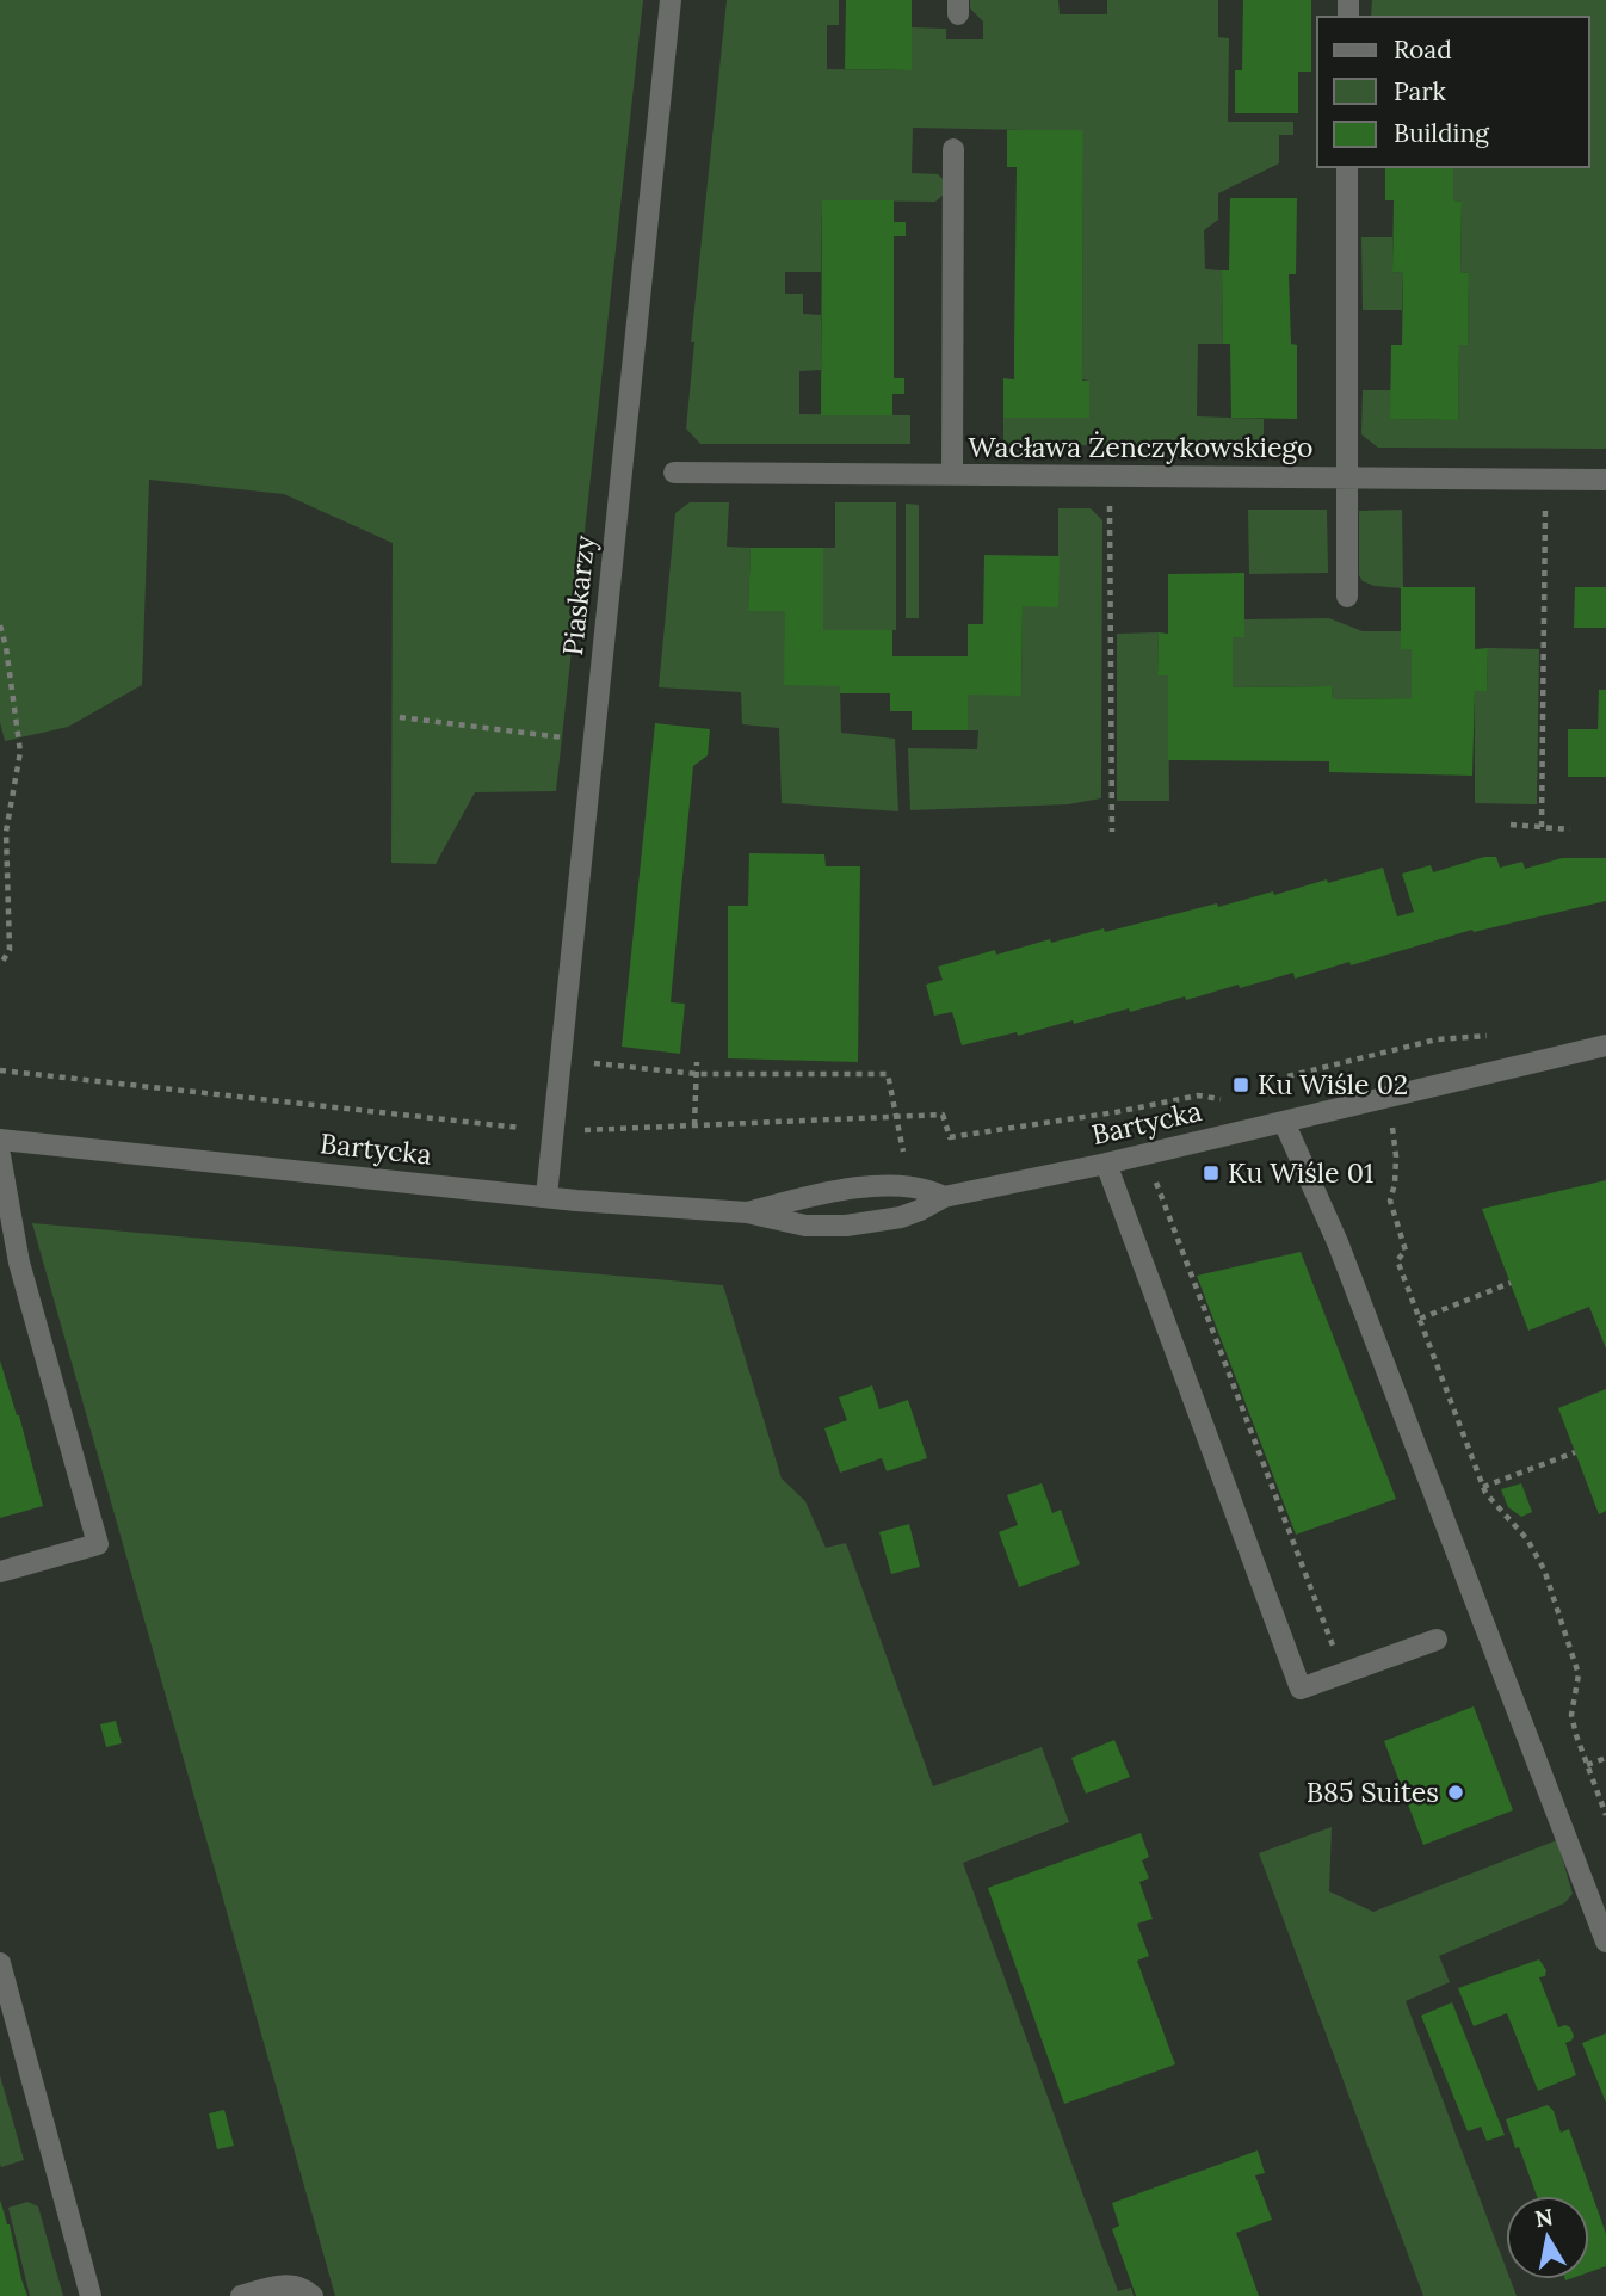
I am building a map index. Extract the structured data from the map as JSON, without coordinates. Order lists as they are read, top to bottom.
{
  "streets": {
    "street": ["Wacława Żenczykowskiego", "Piaskarzy", "Bartycka"]
  },
  "crossings": [
    ["Piaskarzy", "Bartycka"]
  ],
  "places": {
    "transit": ["Ku Wiśle 02", "Ku Wiśle 01"],
    "other": ["B85 Suites"]
  },
  "legend": ["Road", "Park", "Building"],
  "north": "top"
}
